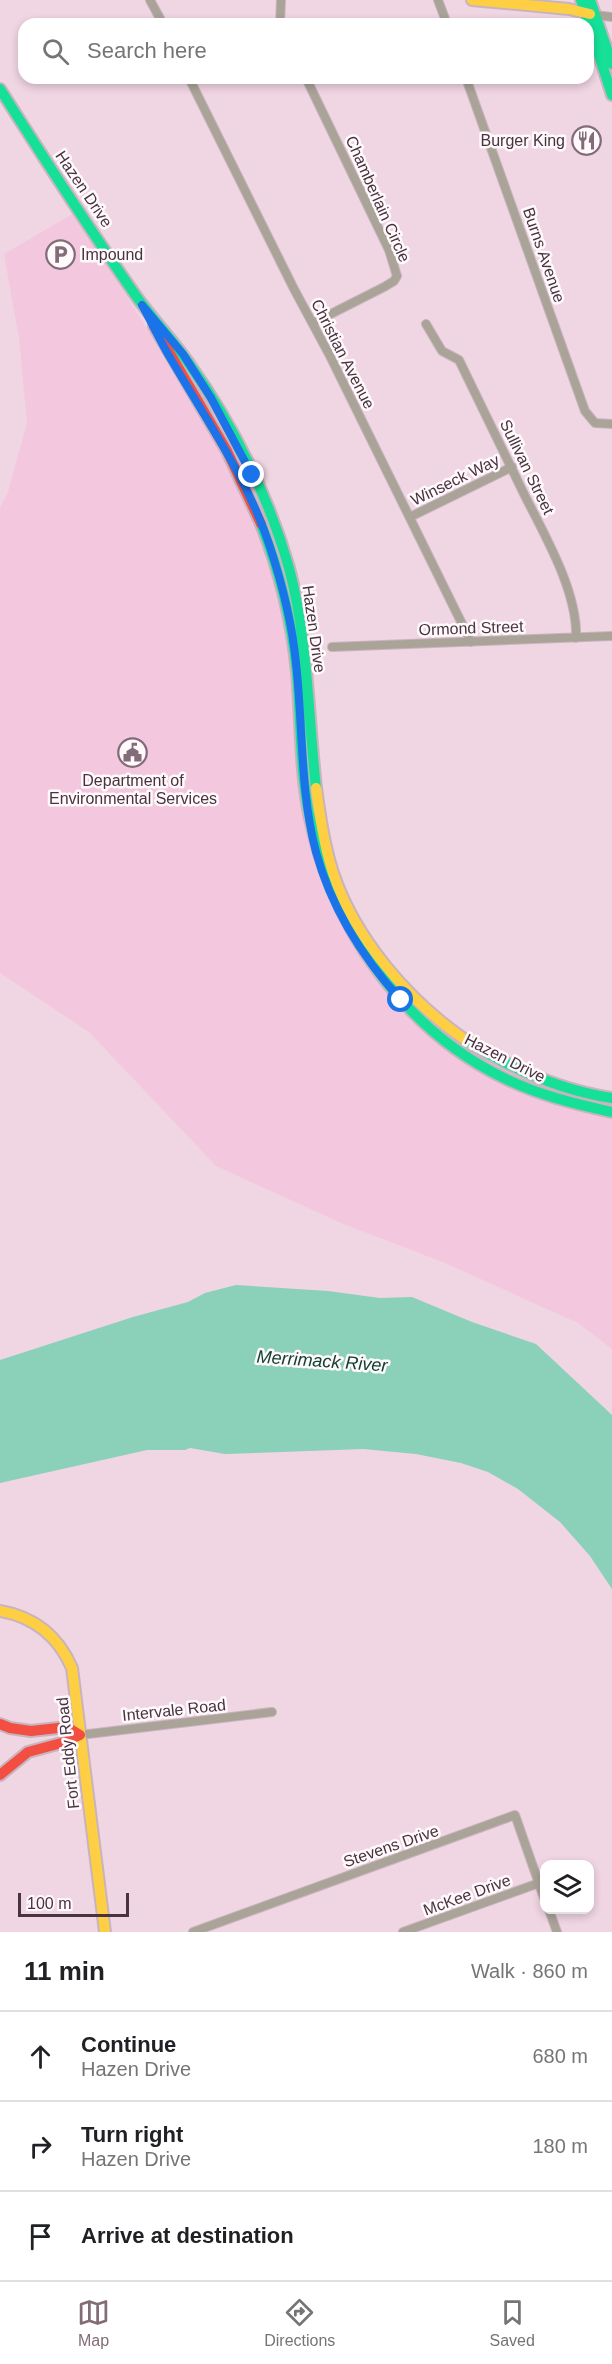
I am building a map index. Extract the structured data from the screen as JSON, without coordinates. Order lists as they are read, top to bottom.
{
  "streets": {
    "main road": ["Hazen Drive", "Fort Eddy Road"],
    "street": [
      "Chamberlain Circle",
      "Burns Avenue",
      "Christian Avenue",
      "Sullivan Street",
      "Winseck Way",
      "Ormond Street",
      "Intervale Road",
      "Stevens Drive",
      "McKee Drive"
    ]
  },
  "crossings": [
    ["Chamberlain Circle", "Christian Avenue"],
    ["Christian Avenue", "Winseck Way"],
    ["Christian Avenue", "Ormond Street"],
    ["Sullivan Street", "Winseck Way"],
    ["Sullivan Street", "Ormond Street"],
    ["Intervale Road", "Fort Eddy Road"],
    ["Stevens Drive", "McKee Drive"]
  ],
  "water": ["Merrimack River"],
  "places": {
    "restaurant": ["Burger King"],
    "parking": ["Impound"],
    "public building": ["Department of Environmental Services"]
  },
  "scale_bar": "100 m",
  "page": {
    "search": "Search here",
    "scale": "100 m",
    "heading": ["11 min", "Walk · 860 m"],
    "list": [
      ["Continue", "Hazen Drive", "680 m"],
      ["Turn right", "Hazen Drive", "180 m"],
      "Arrive at destination"
    ],
    "nav": ["Map", "Directions", "Saved"]
  }
}
